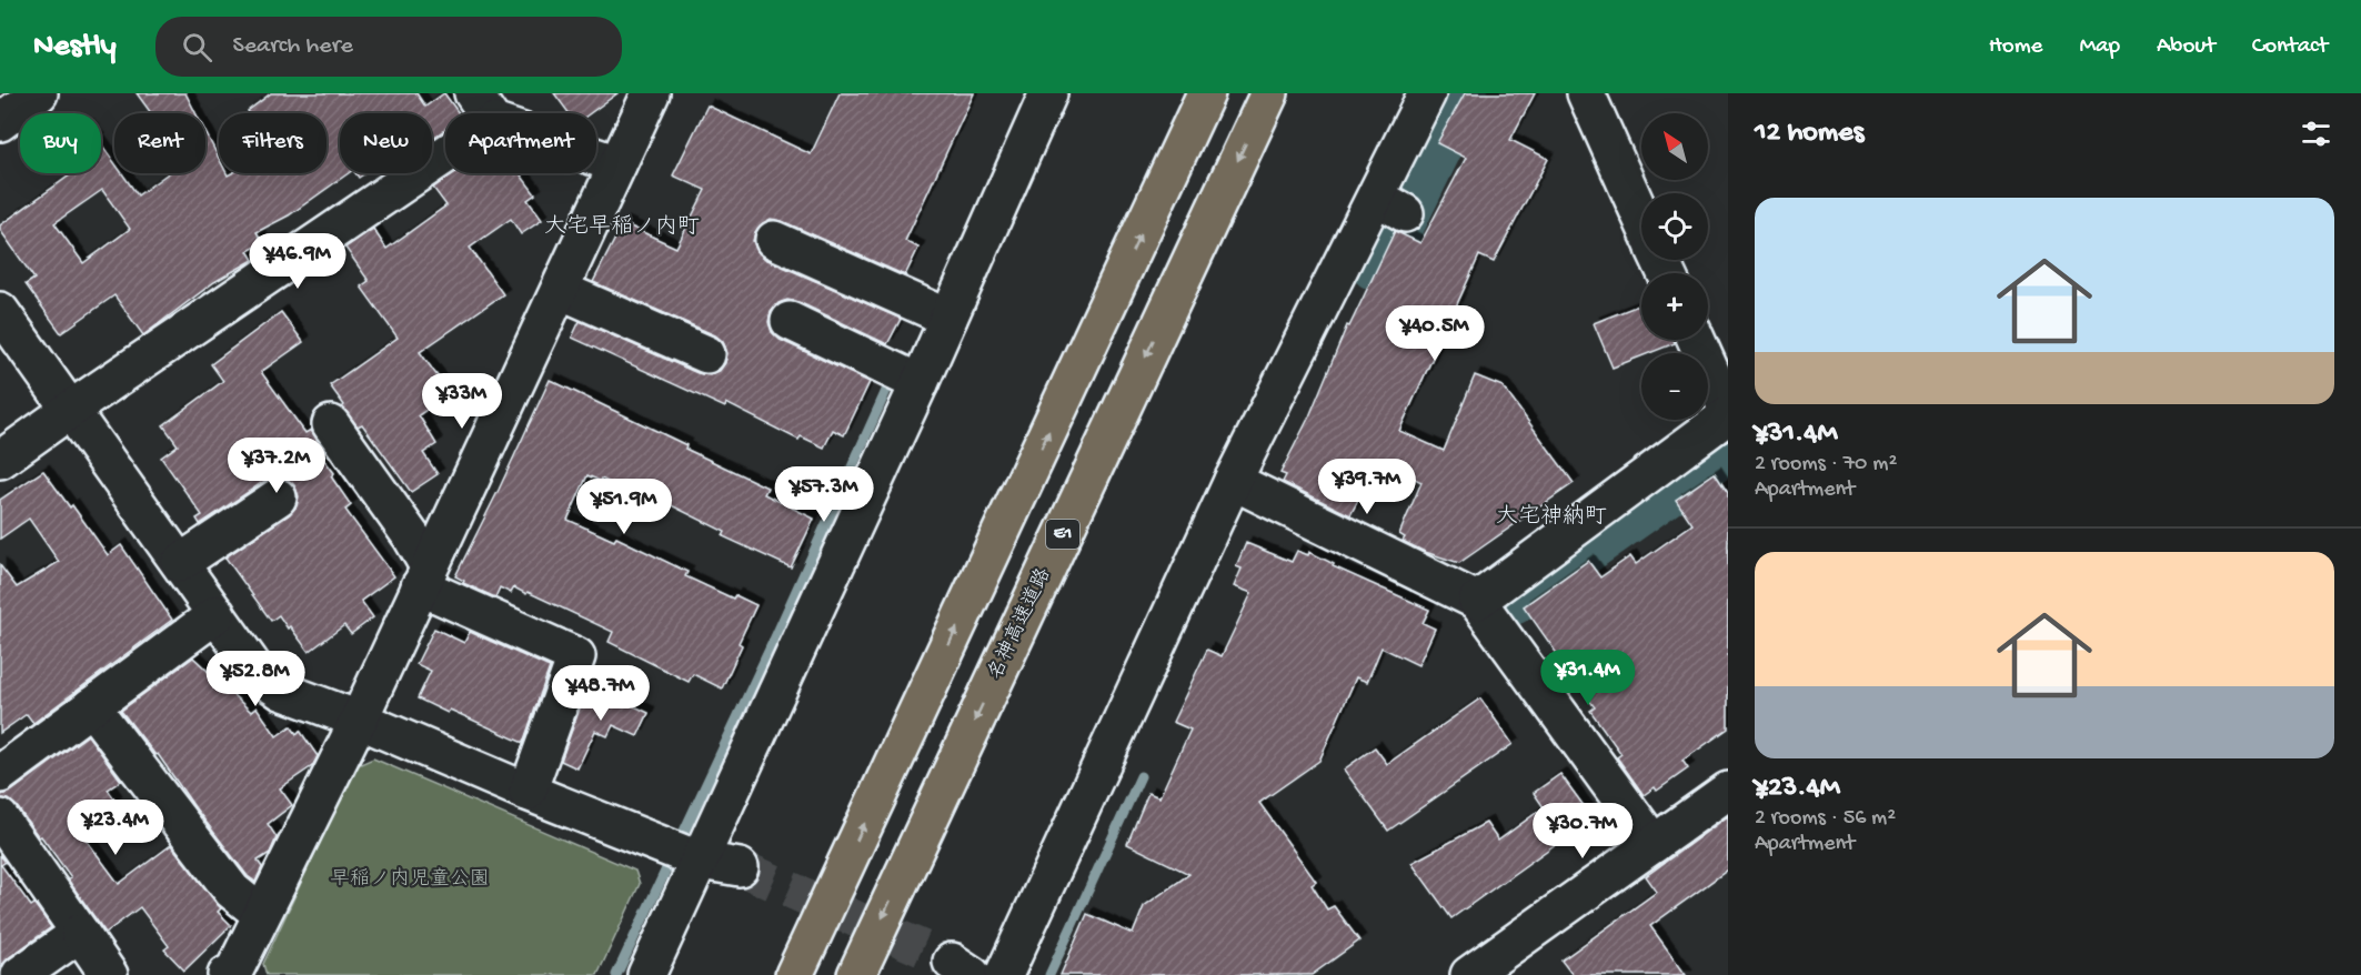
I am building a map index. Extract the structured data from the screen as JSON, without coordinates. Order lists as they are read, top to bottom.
{
  "streets": {
    "highway": ["E1", "名神高速道路"]
  },
  "districts": ["大宅早稲ノ内町", "大宅神納町"],
  "parks": ["早稲ノ内児童公園"],
  "north": "top left",
  "page": {
    "header": "Nestly",
    "search": "Search here",
    "nav": [
      "Home",
      "Map",
      "About",
      "Contact"
    ],
    "heading": "12 homes",
    "map_buttons": ["+", "−"],
    "chip": [
      "Buy",
      "Rent",
      "Filters",
      "New",
      "Apartment"
    ],
    "list": [
      {
        "name": "¥31.4M",
        "note": "2 rooms · 70 m² · Apartment"
      },
      {
        "name": "¥23.4M",
        "note": "2 rooms · 56 m² · Apartment"
      }
    ],
    "price": [
      "¥46.9M",
      "¥40.5M",
      "¥33M",
      "¥37.2M",
      "¥39.7M",
      "¥57.3M",
      "¥51.9M",
      "¥31.4M",
      "¥52.8M",
      "¥48.7M",
      "¥23.4M",
      "¥30.7M"
    ]
  }
}
